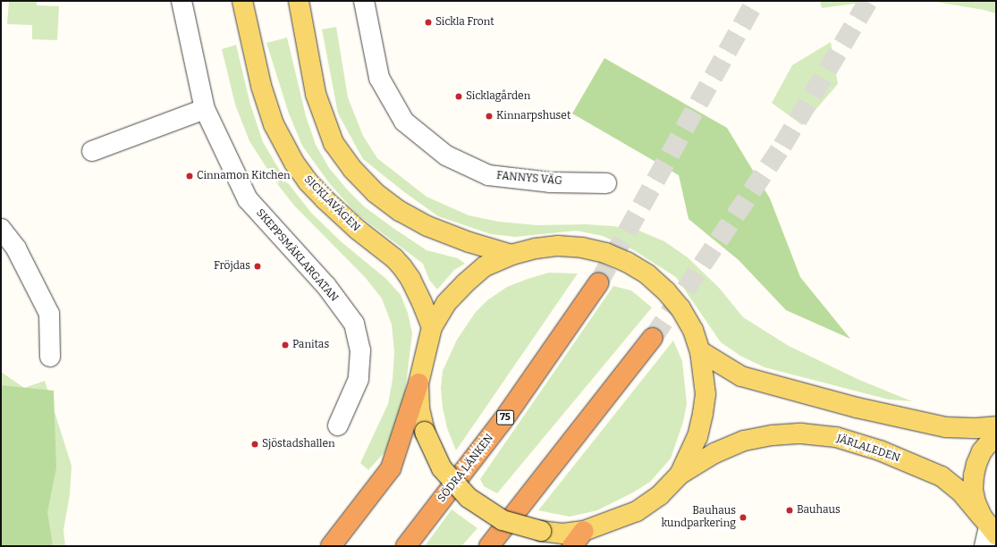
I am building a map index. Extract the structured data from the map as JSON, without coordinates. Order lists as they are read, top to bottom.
{
  "streets": {
    "highway": ["75", "SÖDRA LÄNKEN"],
    "main road": ["SICKLAVÄGEN", "JÄRLALEDEN"],
    "street": ["FANNYS VÄG", "SKEPPSMÄKLARGATAN"]
  },
  "places": [
    "Sickla Front",
    "Sicklagården",
    "Kinnarpshuset",
    "Cinnamon Kitchen",
    "Fröjdas",
    "Panitas",
    "Sjöstadshallen",
    "Bauhaus",
    "Bauhaus kundparkering"
  ]
}
